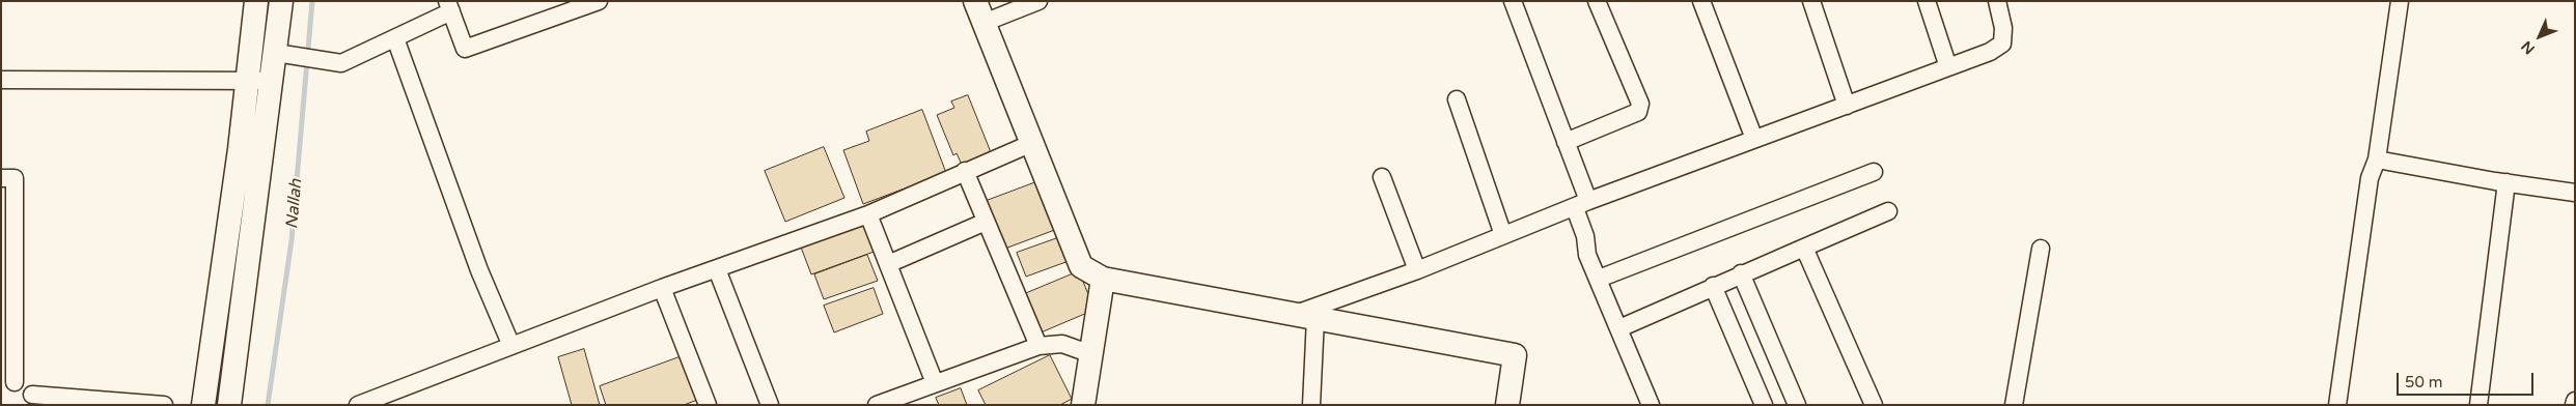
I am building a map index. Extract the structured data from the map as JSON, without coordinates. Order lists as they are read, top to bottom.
{
  "water": ["Nallah"],
  "scale_bar": "50 m",
  "north": "bottom left"
}
